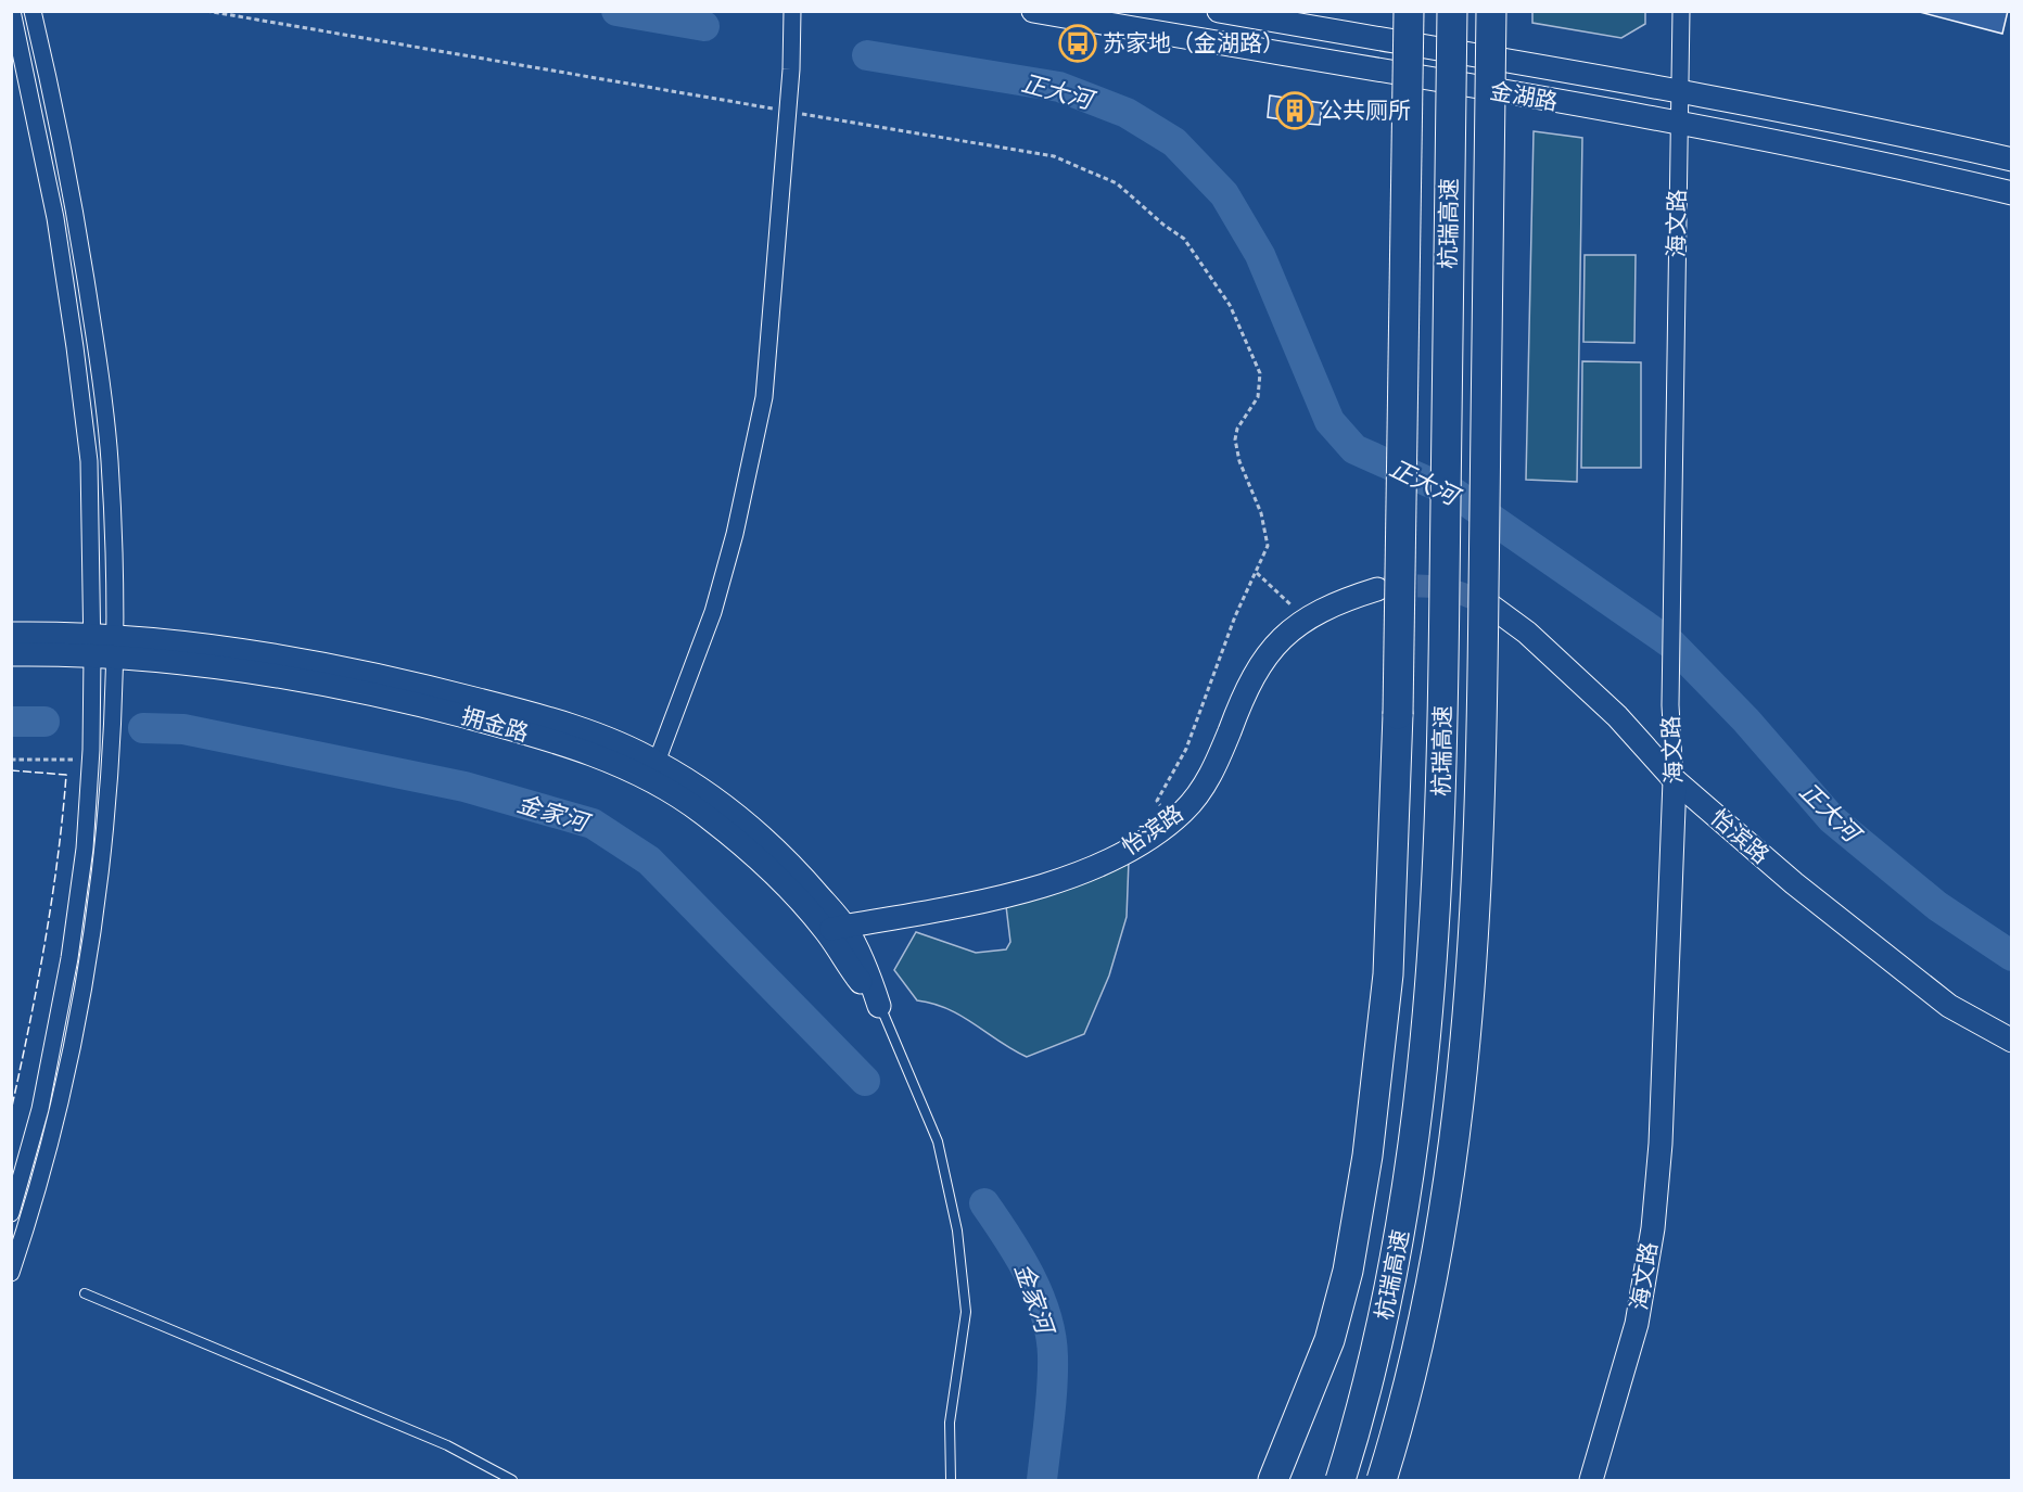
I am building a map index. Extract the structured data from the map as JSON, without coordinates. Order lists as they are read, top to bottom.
{
  "streets": {
    "highway": ["杭瑞高速"],
    "street": ["金湖路", "海文路", "怡滨路"]
  },
  "crossings": [
    ["金湖路", "海文路"],
    ["海文路", "怡滨路"]
  ],
  "water": ["正大河", "金家河"],
  "places": {
    "bus stop": ["苏家地（金湖路）"],
    "building": ["公共厕所"]
  }
}
